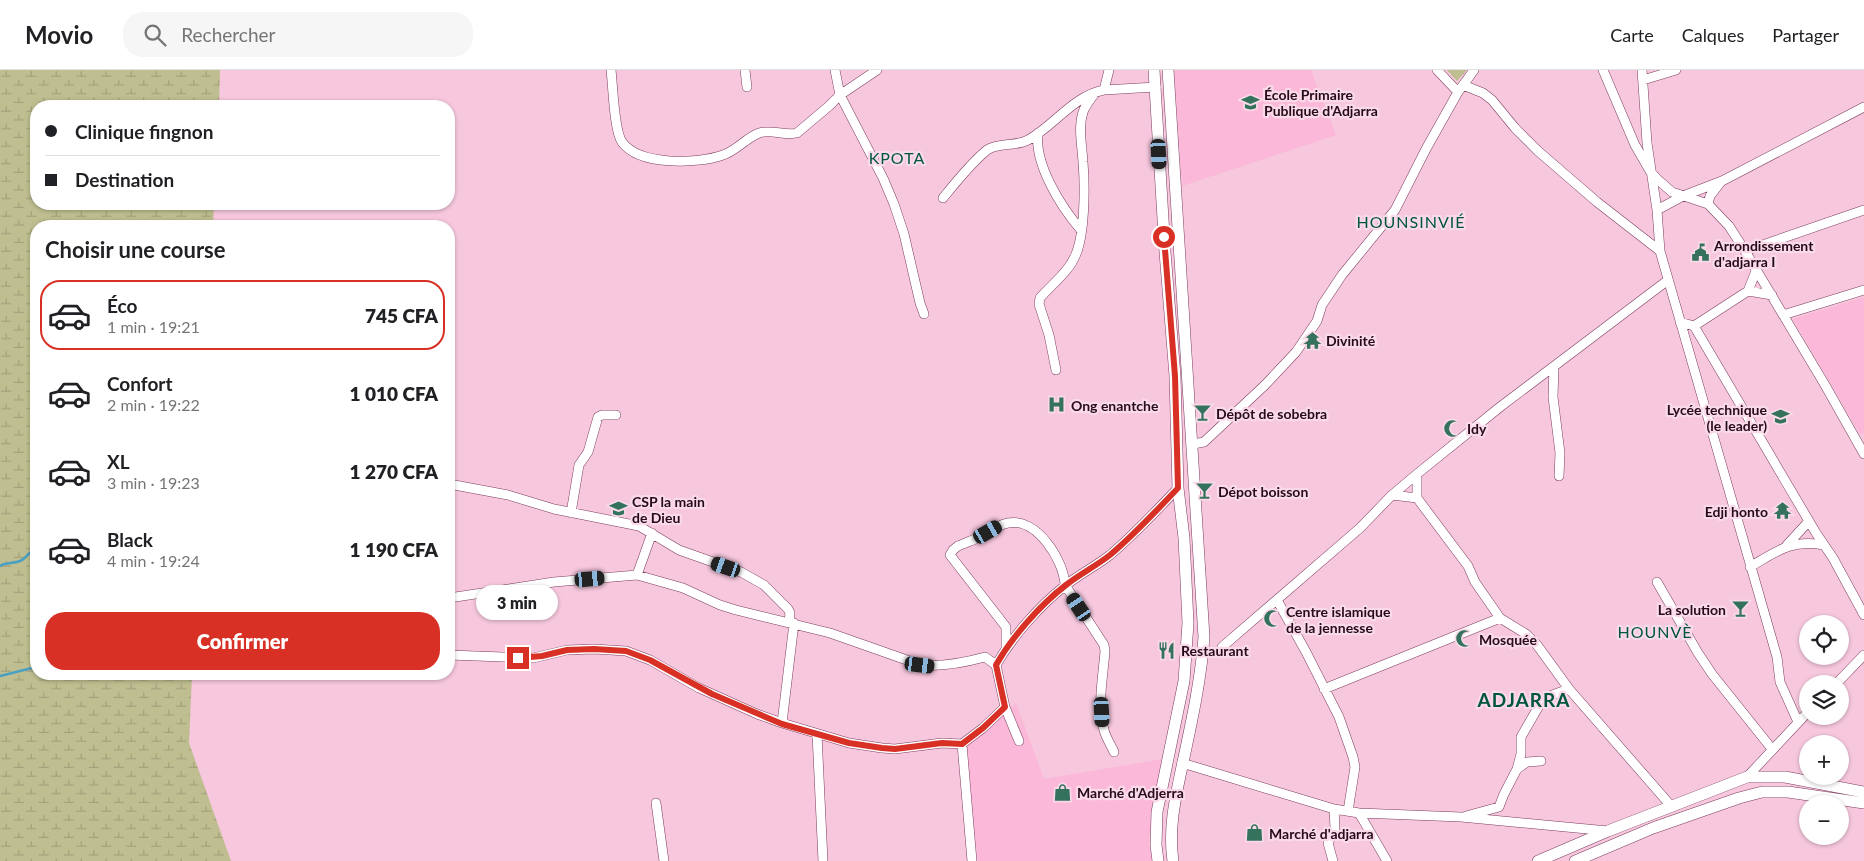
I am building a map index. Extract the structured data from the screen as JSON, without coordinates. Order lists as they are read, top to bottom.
{
  "districts": [
    "KPOTA",
    "HOUNSINVIÉ",
    "HOUNVÈ",
    "ADJARRA"
  ],
  "places": {
    "school or university": ["École Primaire Publique d'Adjarra", "Lycée technique (le leader)", "CSP la main de Dieu"],
    "public building": ["Arrondissement d'adjarra I"],
    "temple": ["Divinité", "Edji honto"],
    "hospital": ["Ong enantche"],
    "bar": ["Dépôt de sobebra", "Dépot boisson", "La solution"],
    "mosque": ["Idy", "Centre islamique de la jennesse", "Mosquée"],
    "restaurant": ["Restaurant"],
    "shop": ["Marché d'Adjerra", "Marché d'adjarra"]
  },
  "page": {
    "header": "Movio",
    "search": "Rechercher",
    "nav": ["Carte", "Calques", "Partager"],
    "banner": ["Clinique fingnon", "Destination"],
    "heading": "Choisir une course",
    "list": [
      {
        "name": "Éco",
        "note": "1 min · 19:21",
        "value": "745 CFA"
      },
      {
        "name": "Confort",
        "note": "2 min · 19:22",
        "value": "1 010 CFA"
      },
      {
        "name": "XL",
        "note": "3 min · 19:23",
        "value": "1 270 CFA"
      },
      {
        "name": "Black",
        "note": "4 min · 19:24",
        "value": "1 190 CFA"
      }
    ],
    "bubble": "3 min",
    "buttons": "Confirmer",
    "map_buttons": ["+", "−"]
  }
}
